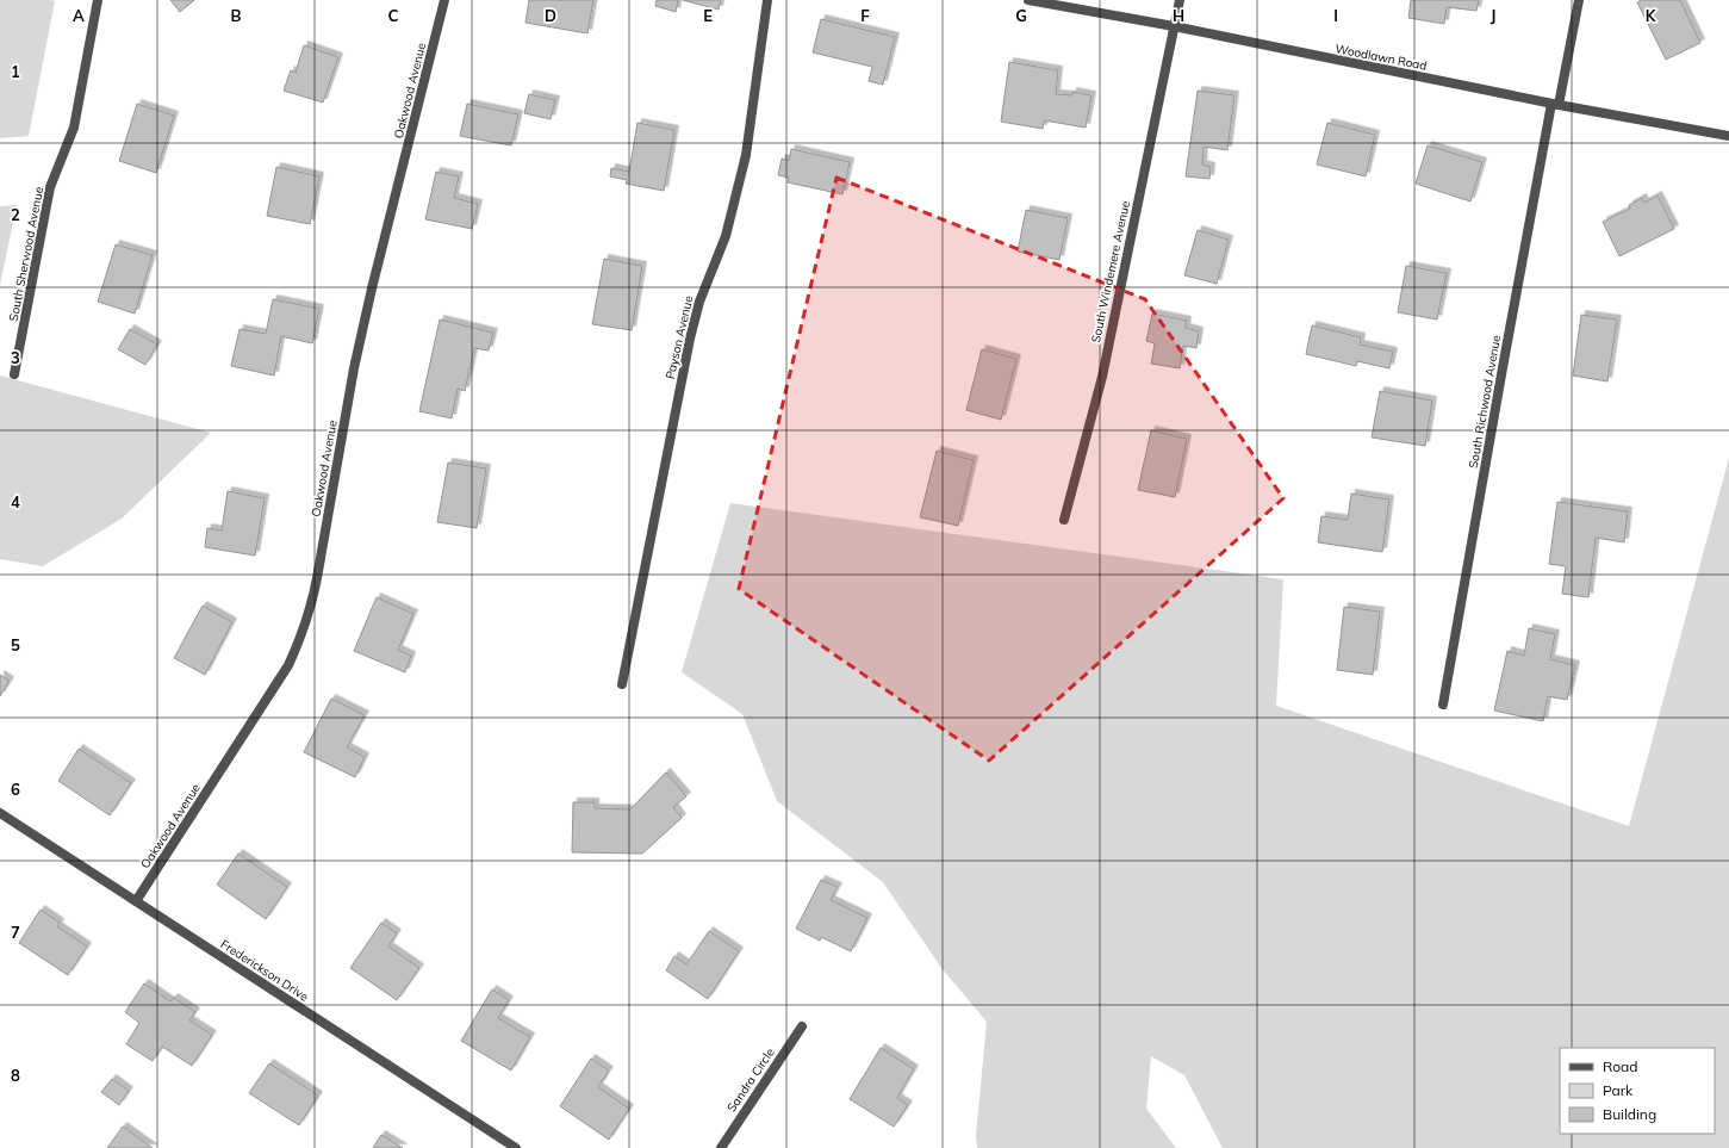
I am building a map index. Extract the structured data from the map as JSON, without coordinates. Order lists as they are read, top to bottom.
{
  "streets": {
    "street": [
      "Woodlawn Road",
      "Oakwood Avenue",
      "South Sherwood Avenue",
      "South Windemere Avenue",
      "Payson Avenue",
      "South Richwood Avenue",
      "Frederickson Drive",
      "Sandra Circle"
    ]
  },
  "crossings": [
    ["Woodlawn Road", "South Windemere Avenue"],
    ["Woodlawn Road", "South Richwood Avenue"],
    ["Oakwood Avenue", "Frederickson Drive"]
  ],
  "legend": ["Road", "Park", "Building"],
  "grid": {
    "columns": [
      "A",
      "B",
      "C",
      "D",
      "E",
      "F",
      "G",
      "H",
      "I",
      "J",
      "K"
    ],
    "rows": [
      "1",
      "2",
      "3",
      "4",
      "5",
      "6",
      "7",
      "8"
    ]
  }
}
